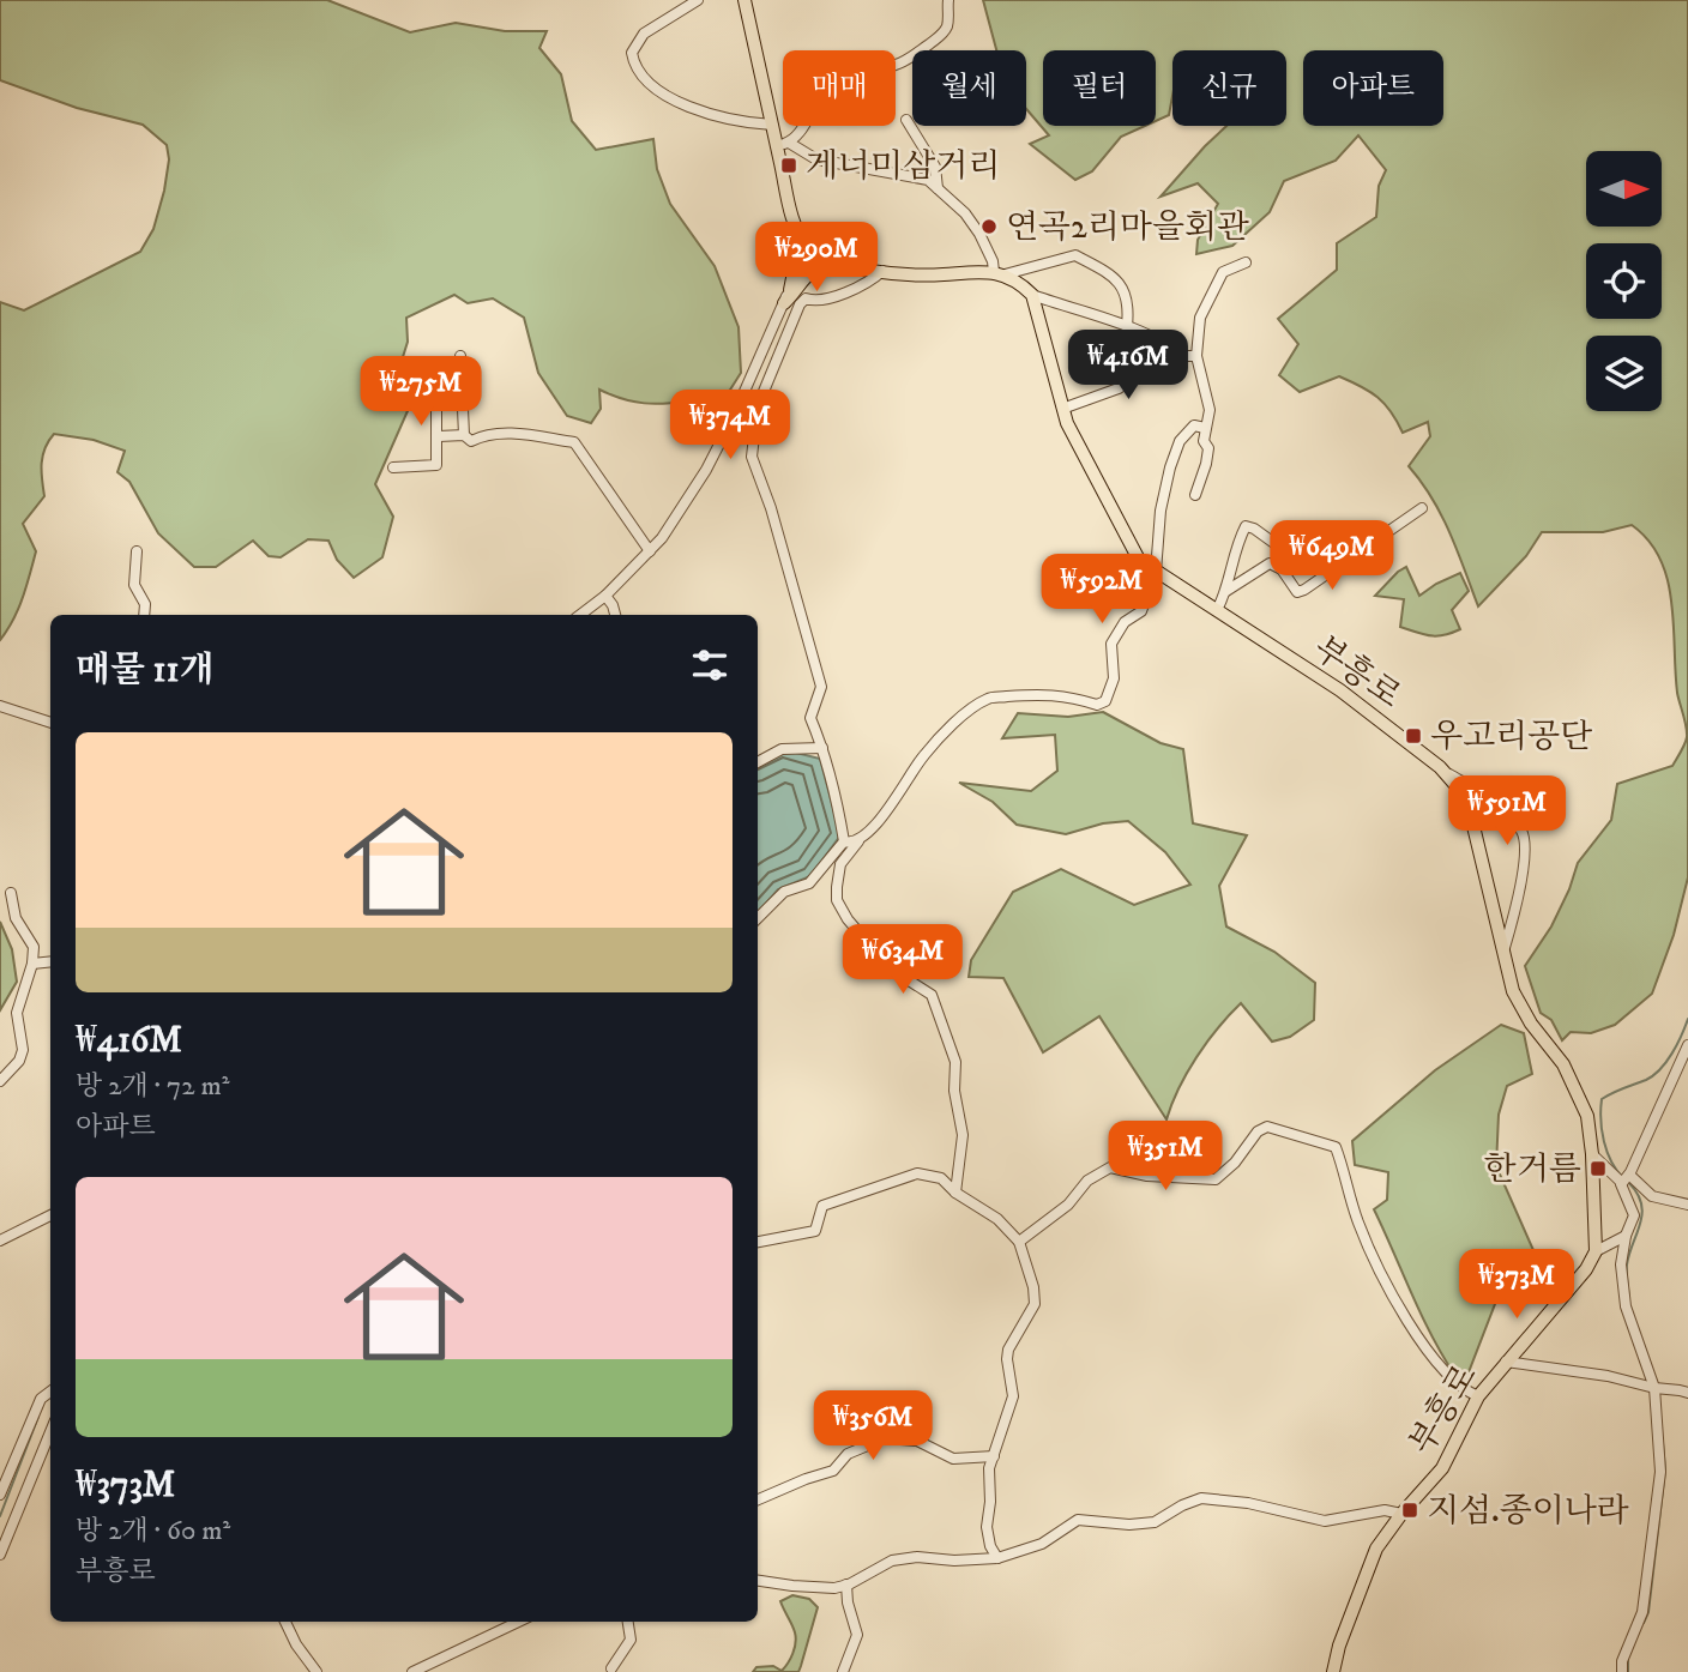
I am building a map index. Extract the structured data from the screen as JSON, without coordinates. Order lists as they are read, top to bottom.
{
  "streets": {
    "main road": ["부흥로"]
  },
  "places": {
    "transit": [
      "게너미삼거리",
      "우고리공단",
      "한거름",
      "지섬.종이나라"
    ],
    "other": ["연곡2리마을회관"]
  },
  "north": "right",
  "page": {
    "chip": [
      "매매",
      "월세",
      "필터",
      "신규",
      "아파트"
    ],
    "price": [
      "₩290M",
      "₩416M",
      "₩275M",
      "₩374M",
      "₩649M",
      "₩592M",
      "₩591M",
      "₩634M",
      "₩351M",
      "₩373M",
      "₩356M"
    ],
    "heading": "매물 11개",
    "list": [
      {
        "name": "₩416M",
        "note": "방 2개 · 72 m² · 아파트"
      },
      {
        "name": "₩373M",
        "note": "방 2개 · 60 m² · 부흥로"
      }
    ]
  }
}
